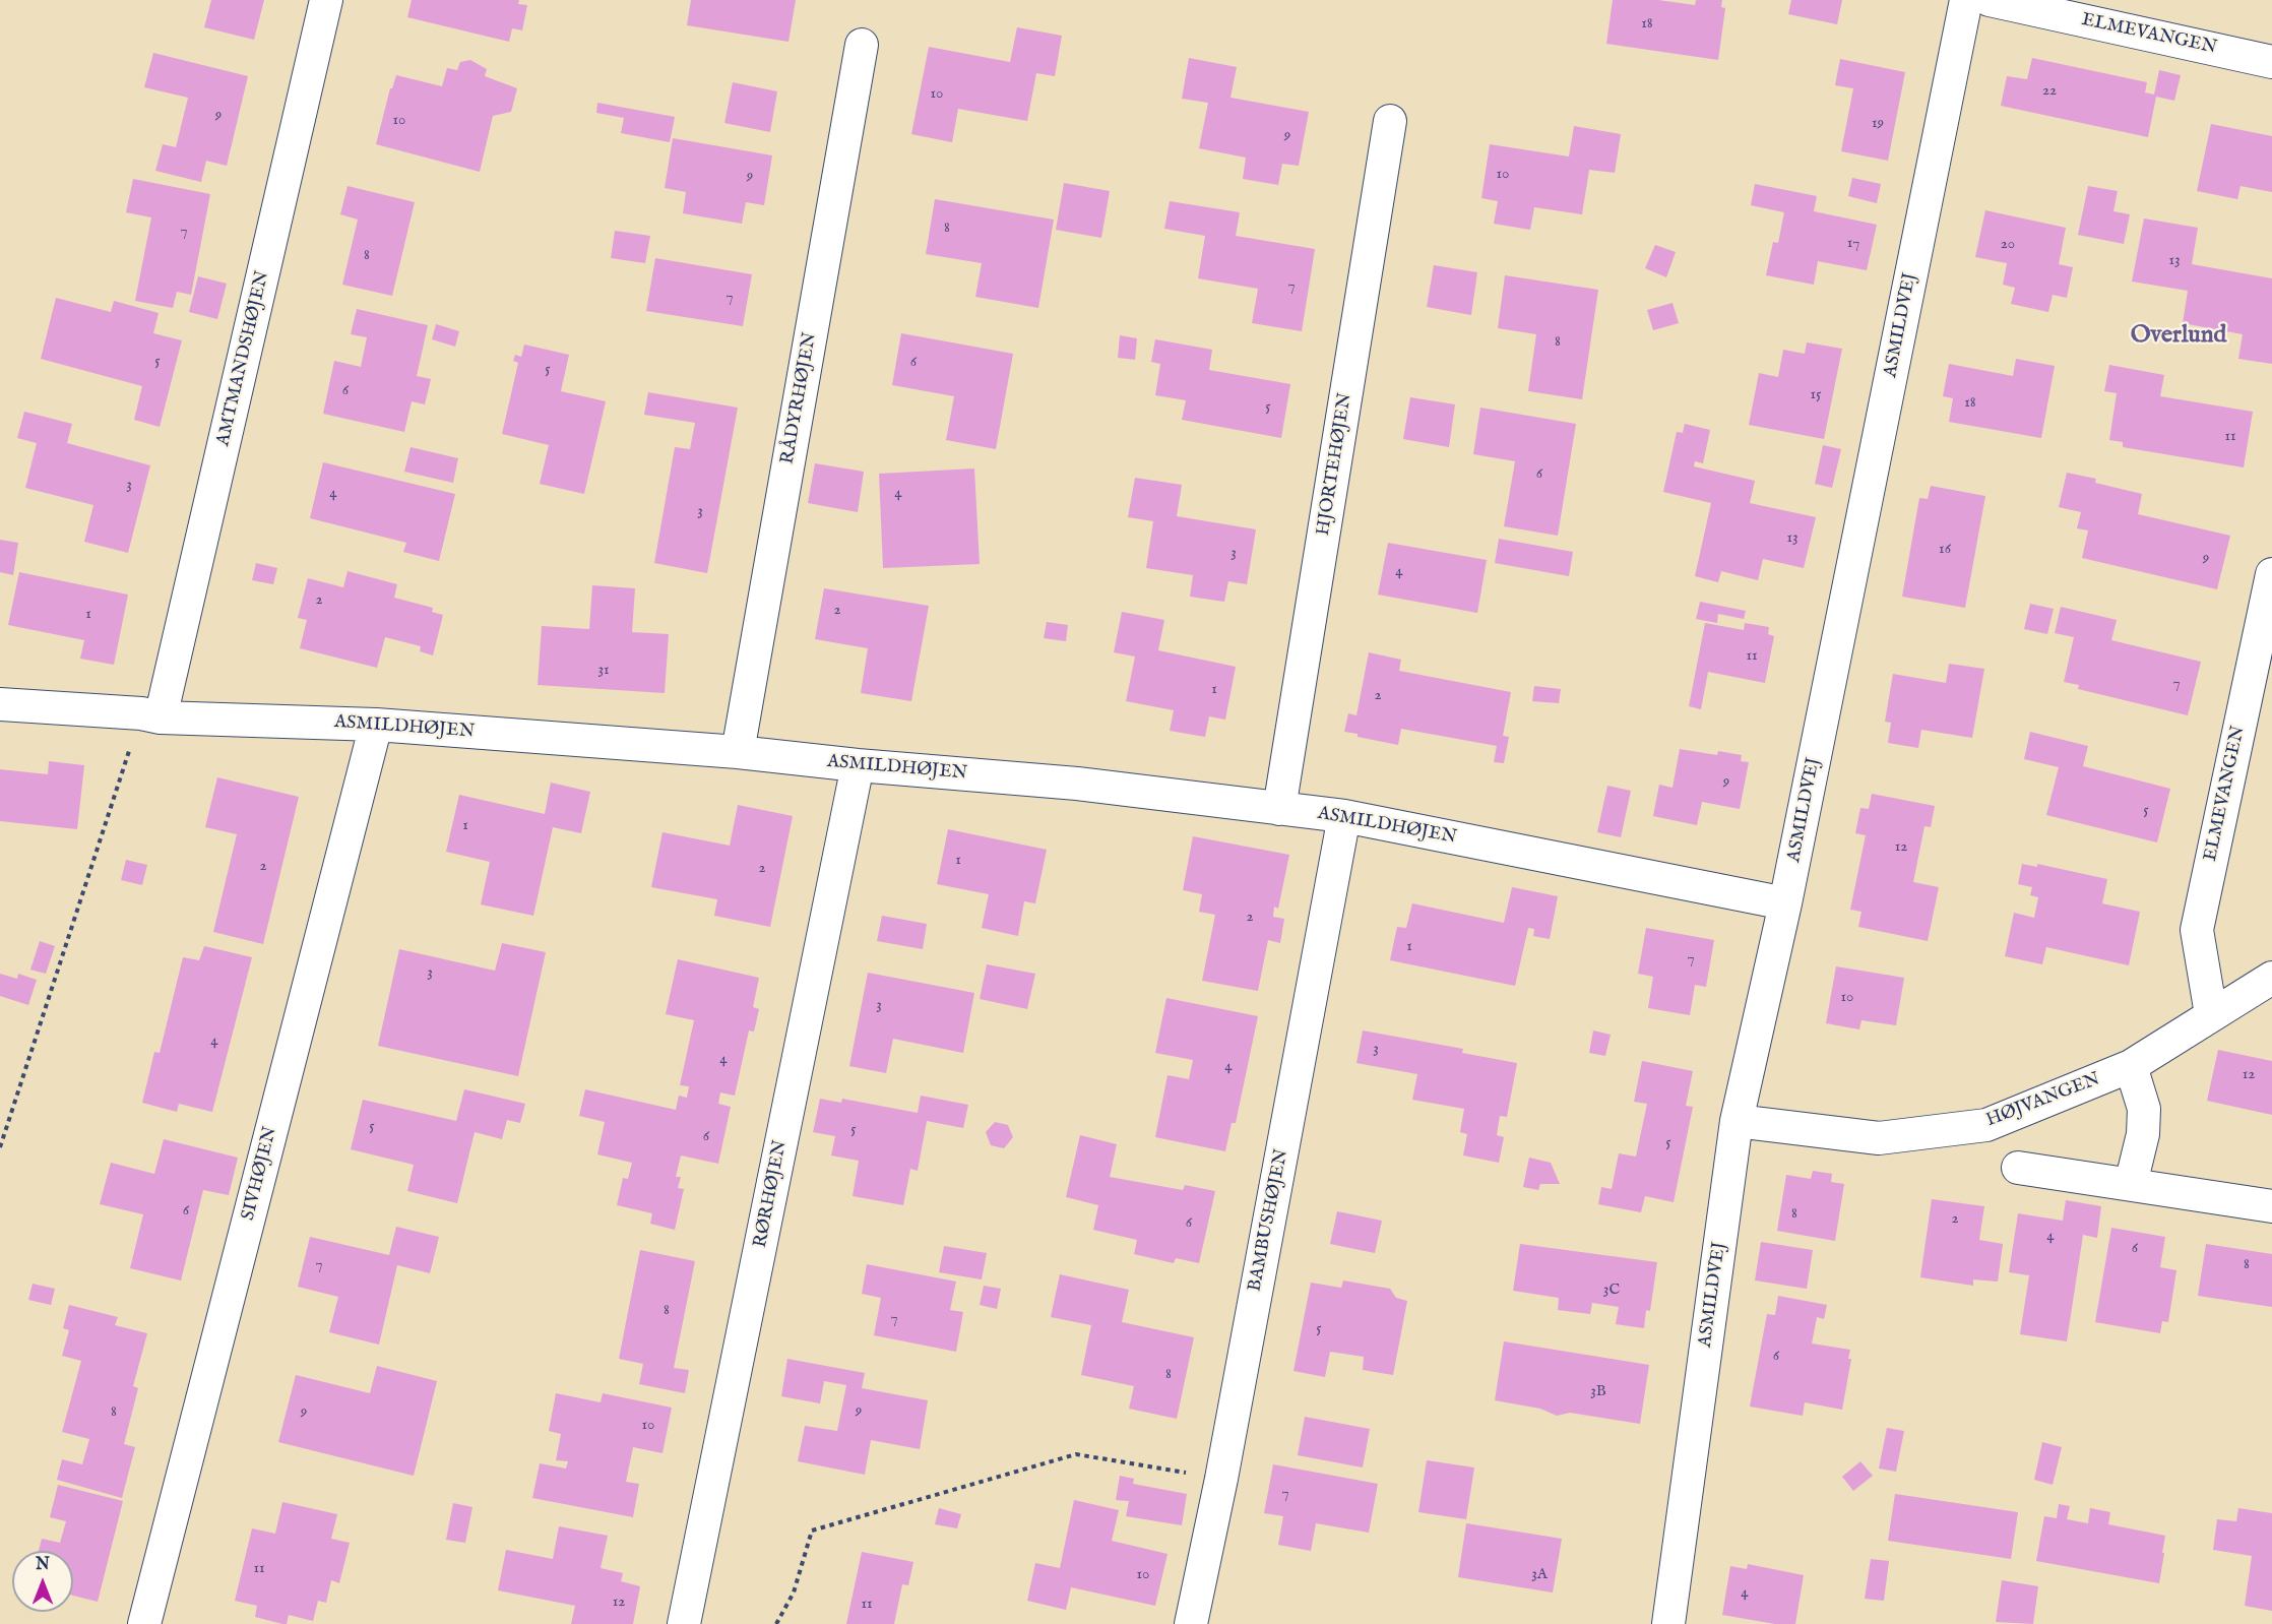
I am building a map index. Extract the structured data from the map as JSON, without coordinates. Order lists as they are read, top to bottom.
{
  "streets": {
    "street": [
      "ELMEVANGEN",
      "ASMILDVEJ",
      "AMTMANDSHØJEN",
      "RÅDYRHØJEN",
      "HJORTEHØJEN",
      "ASMILDHØJEN",
      "HØJVANGEN",
      "SIVHØJEN",
      "RØRHØJEN",
      "BAMBUSHØJEN"
    ]
  },
  "crossings": [
    ["ELMEVANGEN", "HØJVANGEN"],
    ["ASMILDVEJ", "ASMILDHØJEN"],
    ["ASMILDVEJ", "HØJVANGEN"],
    ["AMTMANDSHØJEN", "ASMILDHØJEN"],
    ["RÅDYRHØJEN", "ASMILDHØJEN"],
    ["HJORTEHØJEN", "ASMILDHØJEN"],
    ["ASMILDHØJEN", "SIVHØJEN"],
    ["ASMILDHØJEN", "RØRHØJEN"],
    ["ASMILDHØJEN", "BAMBUSHØJEN"]
  ],
  "districts": ["Overlund"],
  "house_numbers": [
    "18",
    "22",
    "10",
    "9",
    "10",
    "19",
    "9",
    "10",
    "9",
    "8",
    "7",
    "17",
    "20",
    "8",
    "13",
    "7",
    "7",
    "8",
    "5",
    "6",
    "5",
    "6",
    "15",
    "18",
    "5",
    "11",
    "6",
    "3",
    "4",
    "4",
    "3",
    "13",
    "16",
    "3",
    "9",
    "4",
    "2",
    "2",
    "1",
    "11",
    "31",
    "7",
    "1",
    "2",
    "9",
    "5",
    "1",
    "12",
    "1",
    "2",
    "2",
    "2",
    "1",
    "7",
    "3",
    "10",
    "3",
    "4",
    "3",
    "4",
    "4",
    "12",
    "5",
    "5",
    "6",
    "5",
    "6",
    "8",
    "2",
    "6",
    "4",
    "6",
    "7",
    "8",
    "3C",
    "8",
    "7",
    "5",
    "6",
    "8",
    "3B",
    "9",
    "8",
    "9",
    "10",
    "7",
    "11",
    "10",
    "3A",
    "4",
    "12",
    "11"
  ],
  "north": "top"
}
